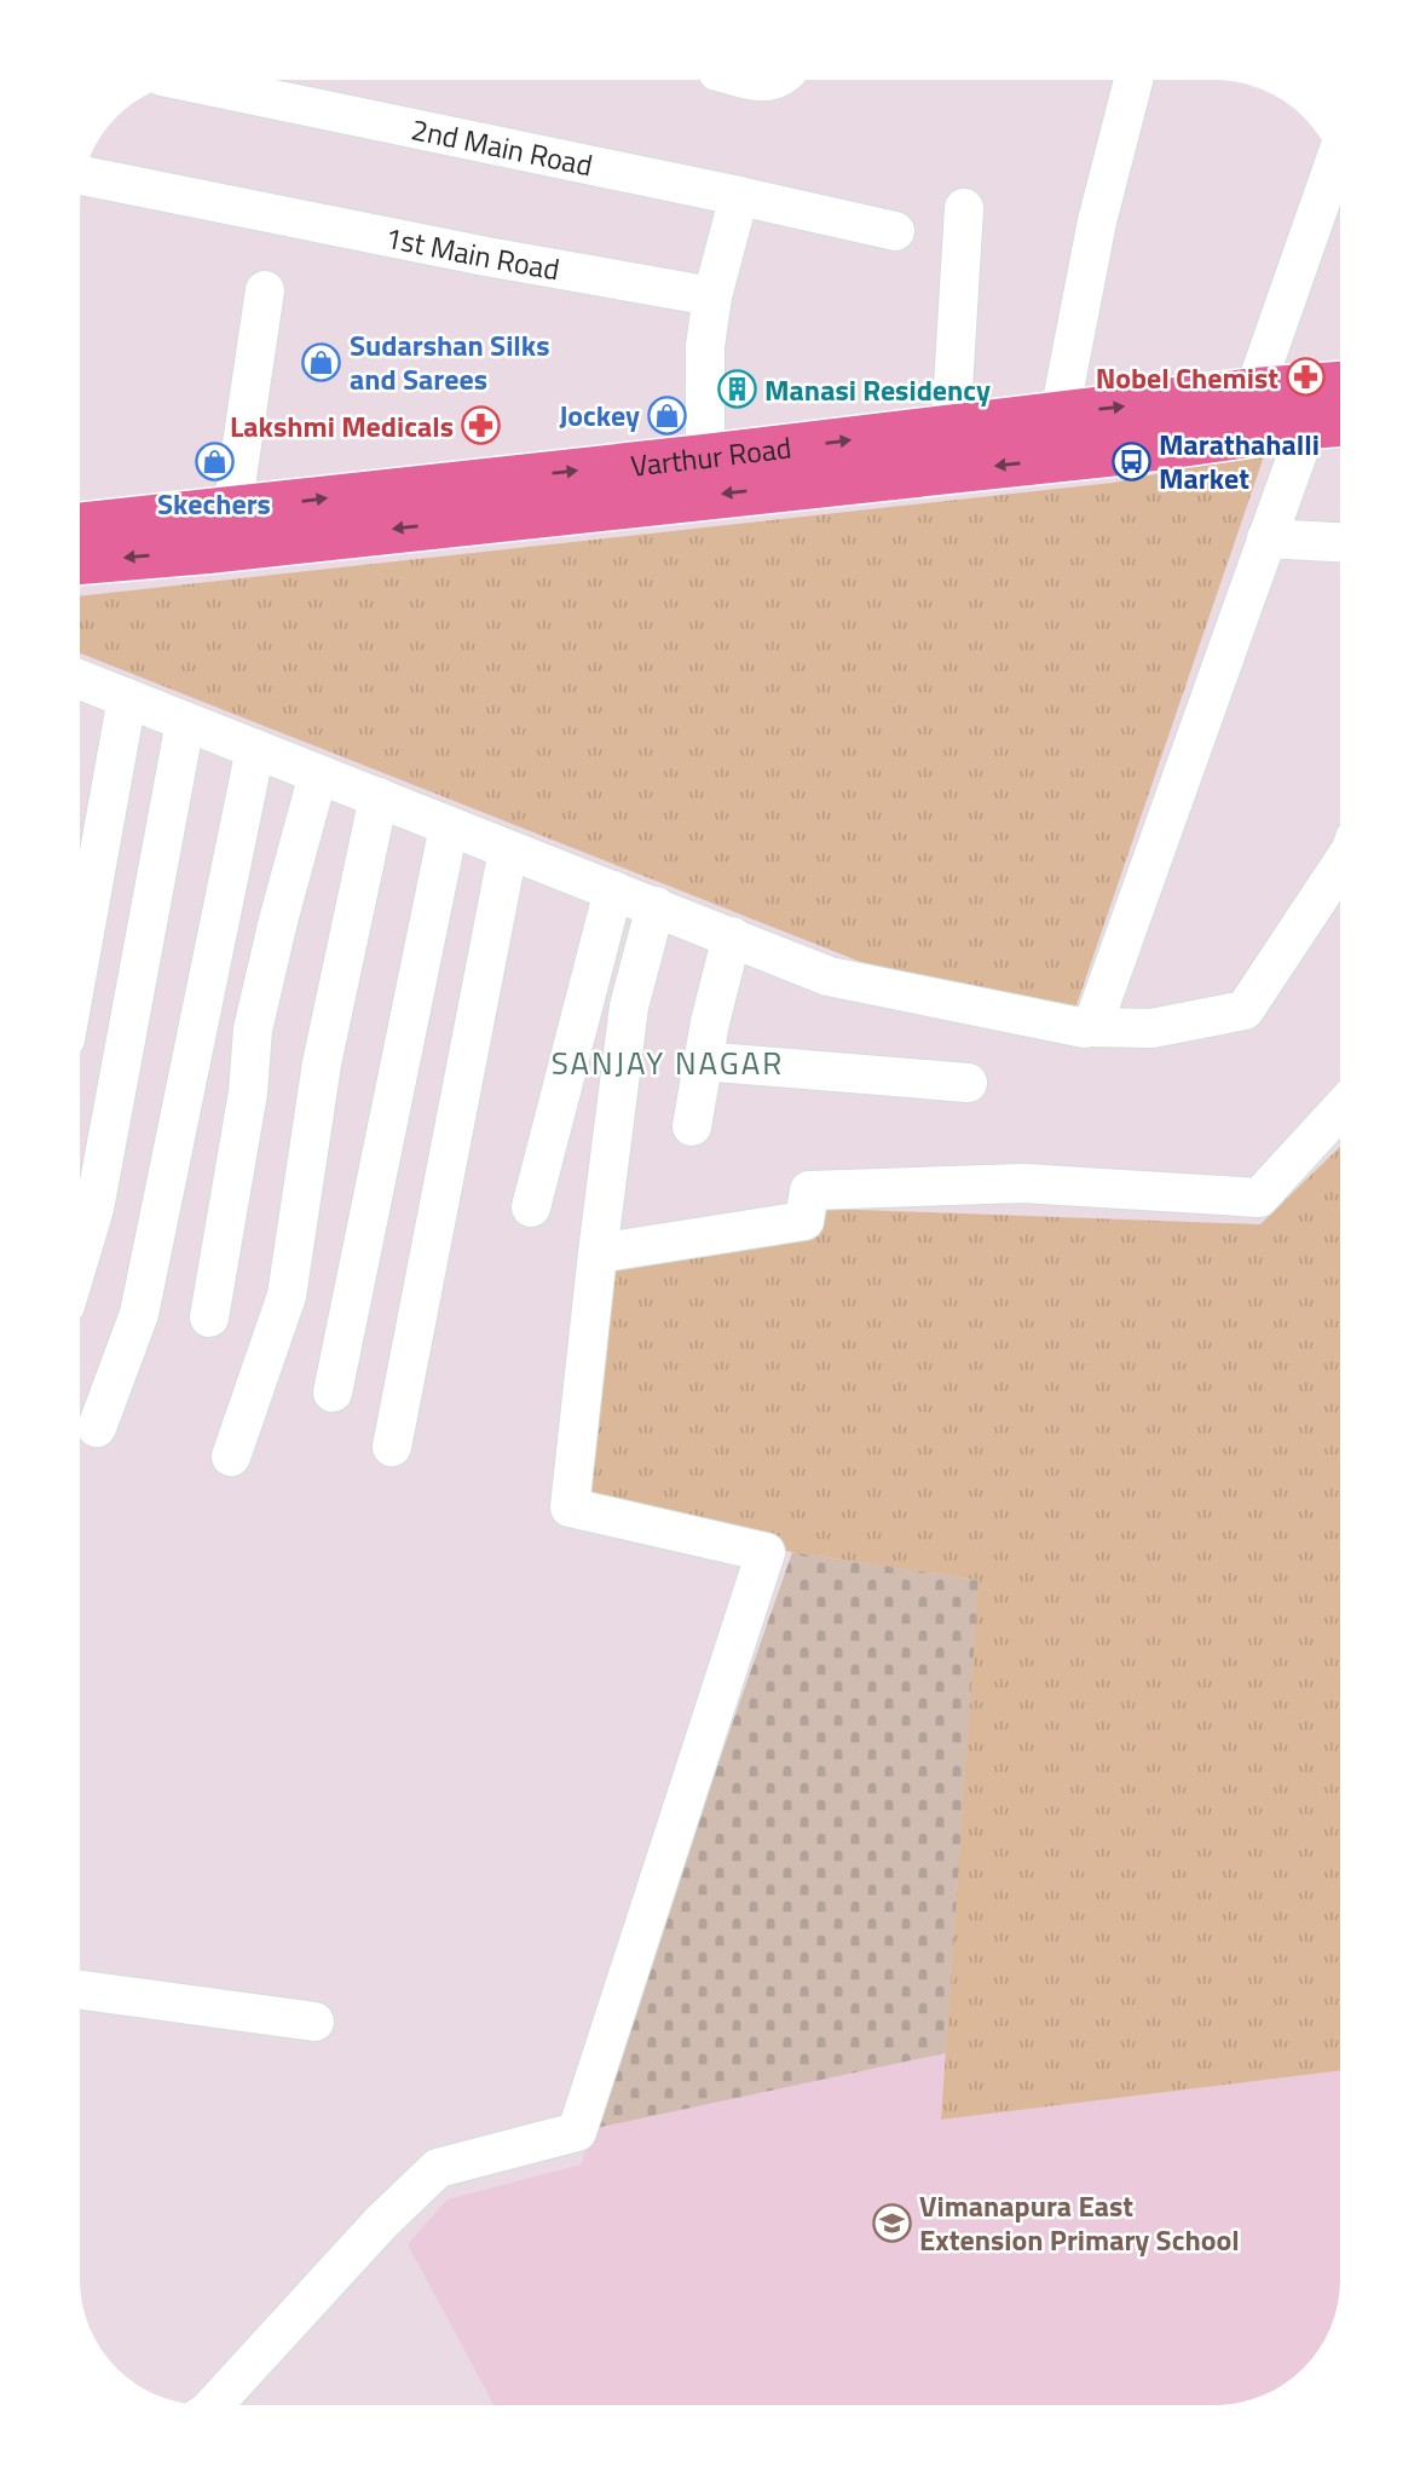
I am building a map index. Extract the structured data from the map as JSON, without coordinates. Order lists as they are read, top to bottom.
{
  "streets": {
    "main road": ["Varthur Road"],
    "street": ["2nd Main Road", "1st Main Road"]
  },
  "districts": ["SANJAY NAGAR"],
  "places": {
    "shop": ["Sudarshan Silks and Sarees", "Jockey", "Skechers"],
    "pharmacy": ["Nobel Chemist", "Lakshmi Medicals"],
    "building": ["Manasi Residency"],
    "bus stop": ["Marathahalli Market"],
    "school or university": ["Vimanapura East Extension Primary School"]
  }
}
